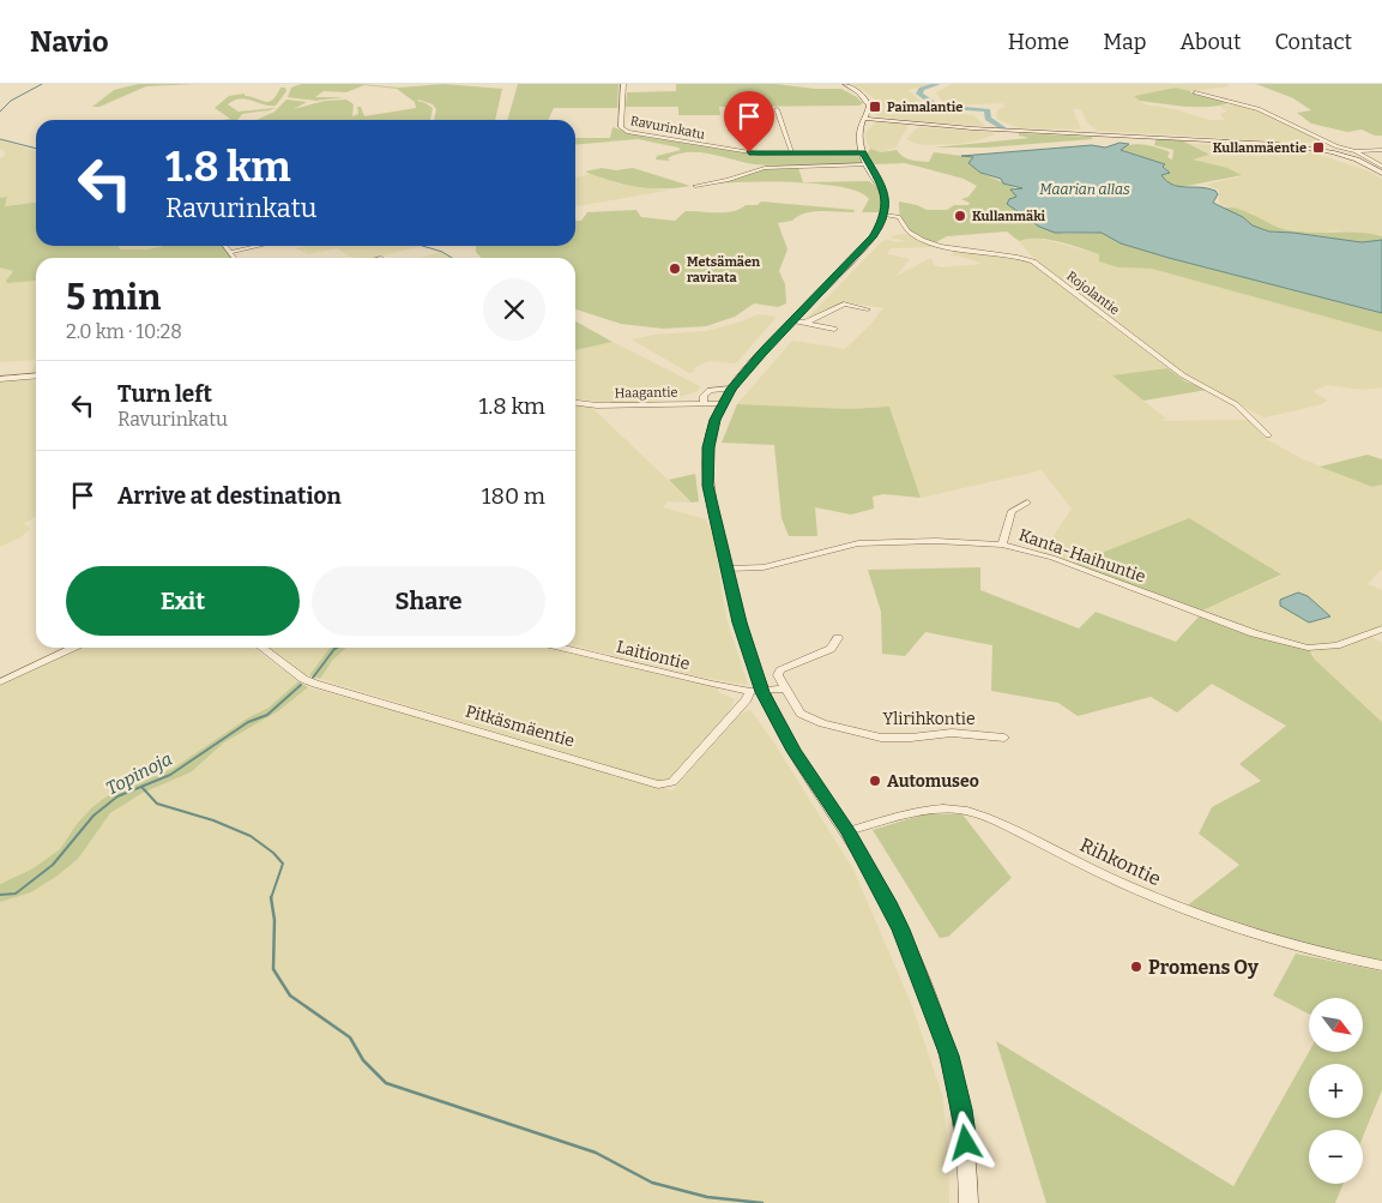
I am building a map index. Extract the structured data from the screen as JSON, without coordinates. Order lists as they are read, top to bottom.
{
  "streets": {
    "street": [
      "Ravurinkatu",
      "Rojolantie",
      "Haagantie",
      "Kanta-Haihuntie",
      "Laitiontie",
      "Ylirihkontie",
      "Pitkäsmäentie",
      "Rihkontie"
    ]
  },
  "crossings": [
    ["Laitiontie", "Pitkäsmäentie"]
  ],
  "water": ["Maarian allas", "Topinoja"],
  "places": {
    "transit": ["Paimalantie", "Kullanmäentie"],
    "other": [
      "Kullanmäki",
      "Metsämäen ravirata",
      "Automuseo",
      "Promens Oy"
    ]
  },
  "north": "bottom right",
  "page": {
    "header": "Navio",
    "nav": [
      "Home",
      "Map",
      "About",
      "Contact"
    ],
    "turn": ["1.8 km", "Ravurinkatu"],
    "heading": ["5 min", "2.0 km · 10:28"],
    "list": [
      {
        "name": "Turn left",
        "note": "Ravurinkatu",
        "value": "1.8 km"
      },
      {
        "name": "Arrive at destination",
        "value": "180 m"
      }
    ],
    "buttons": ["Exit", "Share"],
    "map_buttons": ["+", "−"]
  }
}
